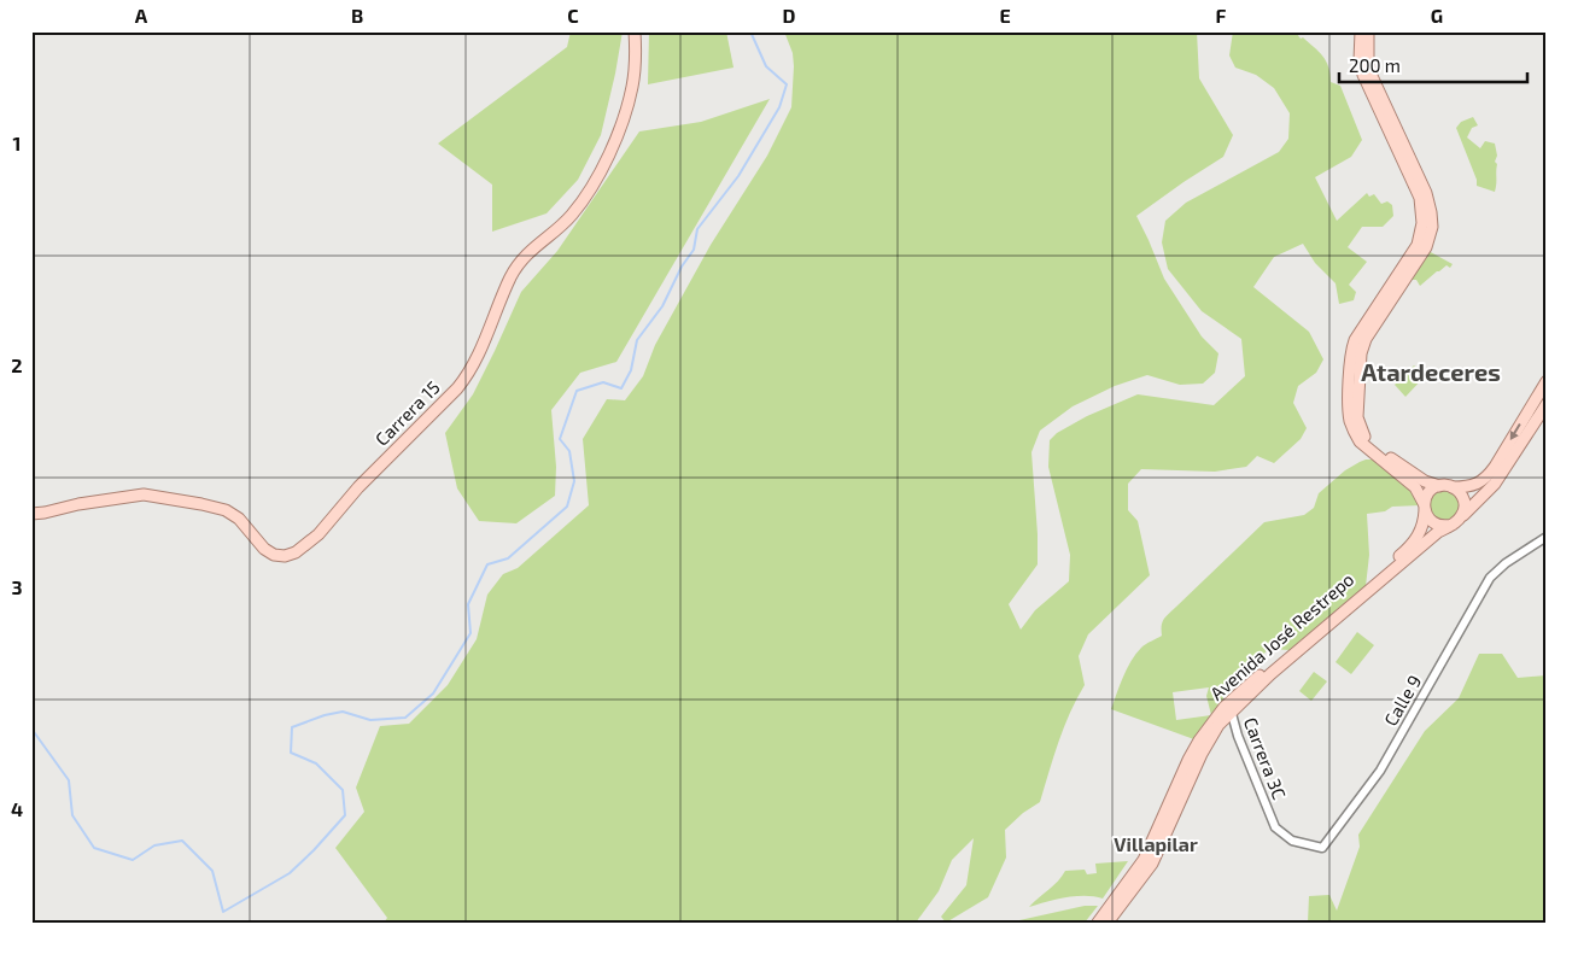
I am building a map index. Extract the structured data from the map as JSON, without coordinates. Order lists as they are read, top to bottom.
{
  "streets": {
    "main road": ["Carrera 15", "Avenida José Restrepo"],
    "street": ["Calle 9", "Carrera 3C"]
  },
  "crossings": [
    ["Avenida José Restrepo", "Carrera 3C"],
    ["Calle 9", "Carrera 3C"]
  ],
  "districts": ["Atardeceres", "Villapilar"],
  "scale_bar": "200 m",
  "grid": {
    "columns": [
      "A",
      "B",
      "C",
      "D",
      "E",
      "F",
      "G"
    ],
    "rows": [
      "1",
      "2",
      "3",
      "4"
    ]
  }
}
